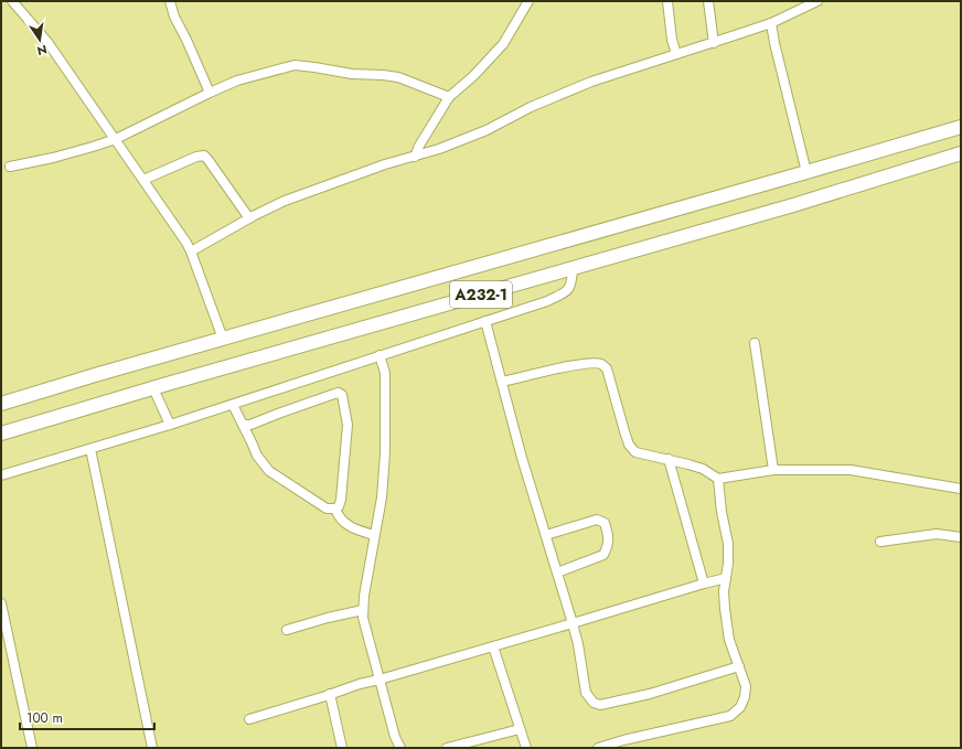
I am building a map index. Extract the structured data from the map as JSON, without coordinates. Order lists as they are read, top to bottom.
{
  "streets": {
    "highway": ["A232-1"]
  },
  "scale_bar": "100 m",
  "north": "bottom"
}
